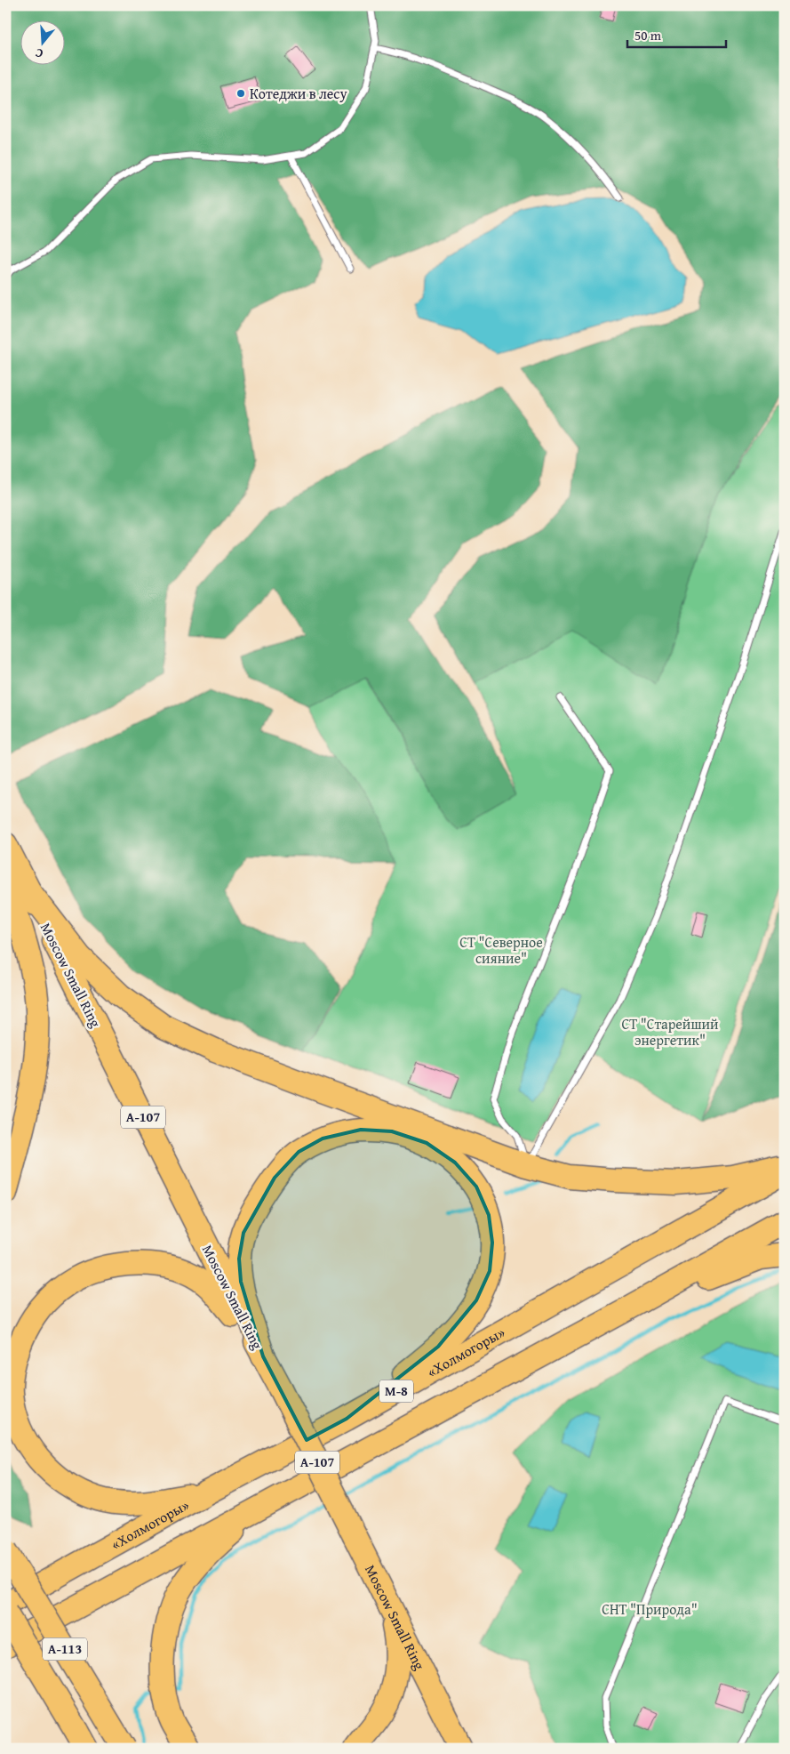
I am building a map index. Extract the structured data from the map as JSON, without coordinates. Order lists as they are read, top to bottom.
{
  "streets": {
    "highway": [
      "Moscow Small Ring",
      "А-107",
      "«Холмогоры»",
      "М-8",
      "А-113"
    ]
  },
  "parks": ["СТ \"Северное сияние\"", "СТ \"Старейший энергетик\"", "СНТ \"Природа\""],
  "places": ["Котеджи в лесу"],
  "scale_bar": "50 m",
  "north": "bottom"
}
